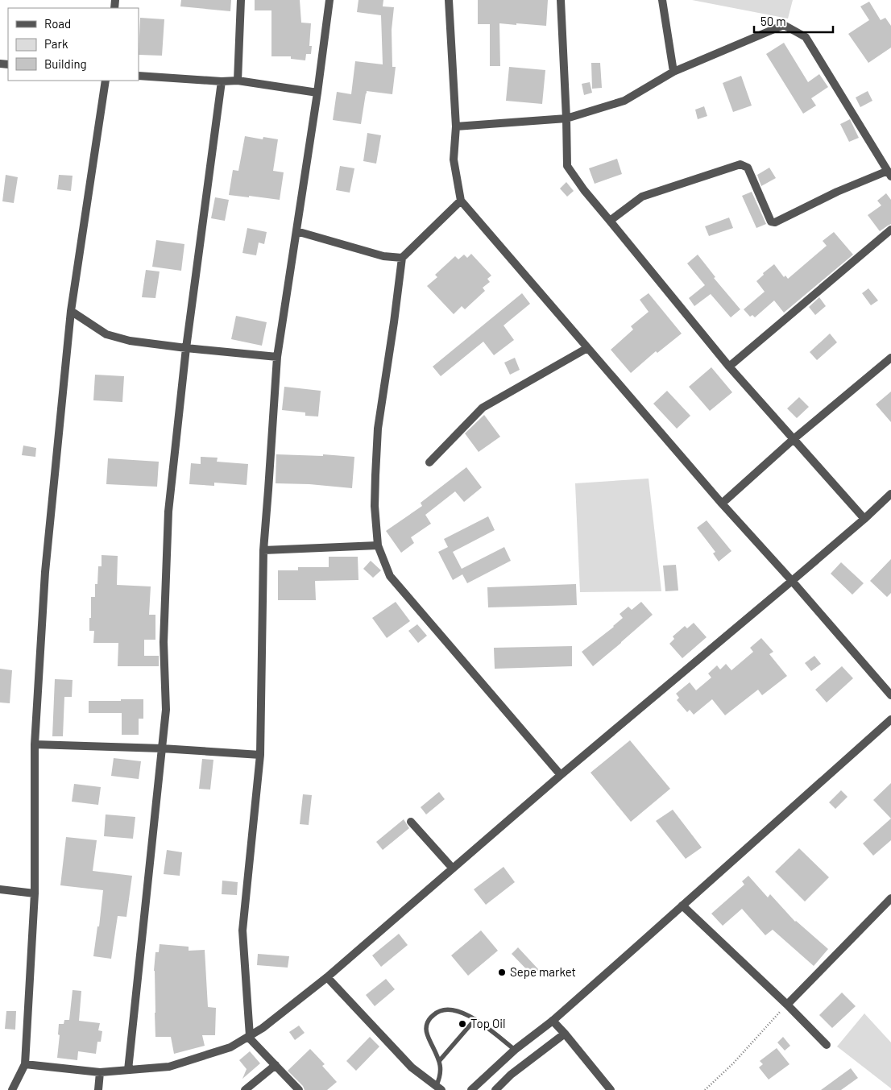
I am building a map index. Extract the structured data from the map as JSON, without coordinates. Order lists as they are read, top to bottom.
{
  "places": ["Sepe market", "Top Oil"],
  "legend": ["Road", "Park", "Building"],
  "scale_bar": "50 m"
}
